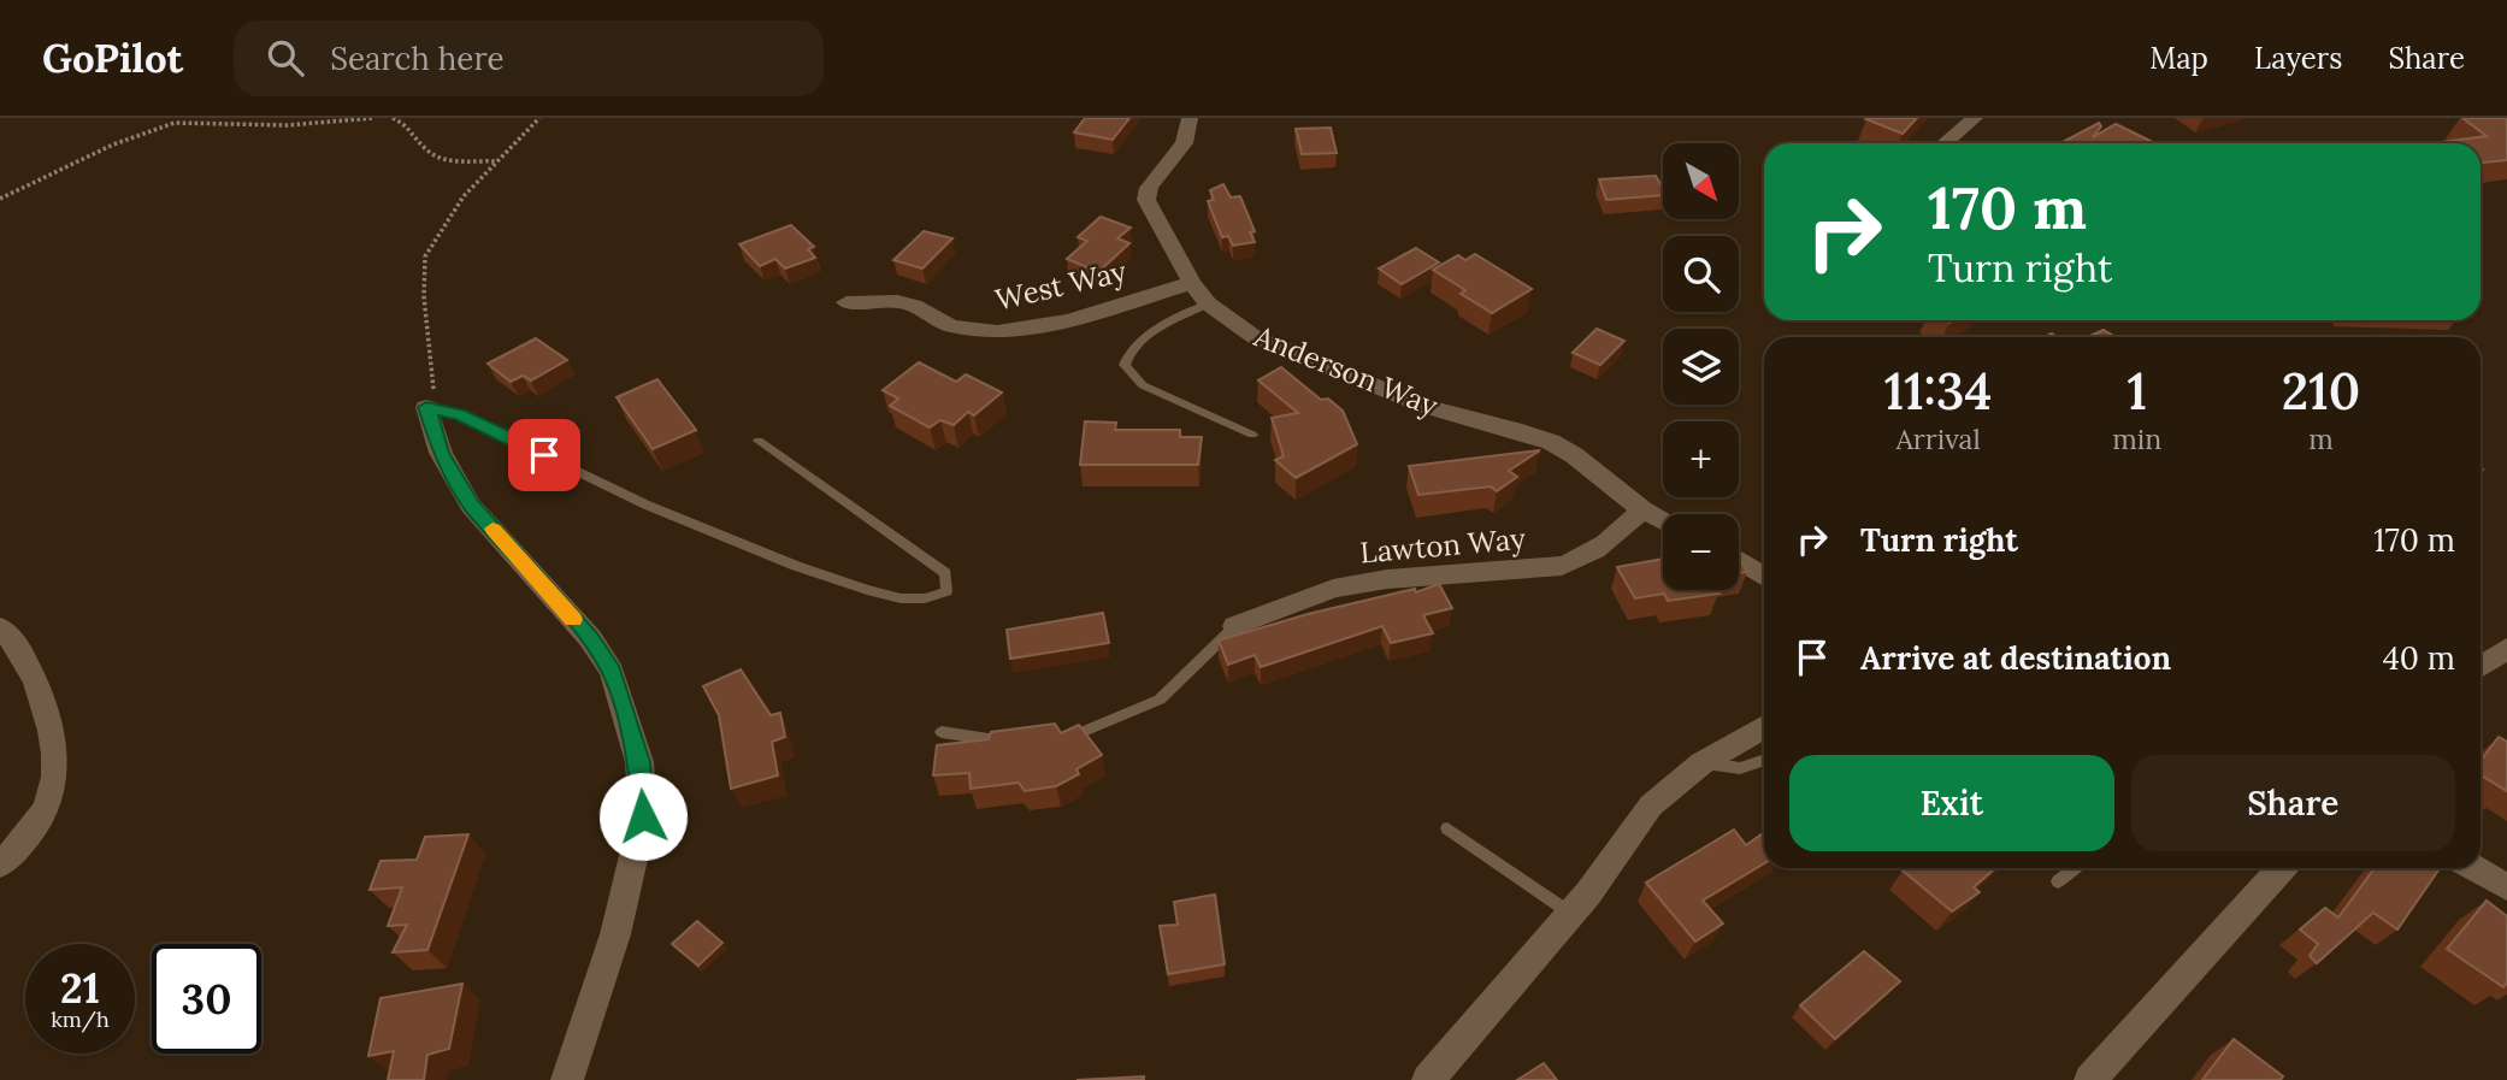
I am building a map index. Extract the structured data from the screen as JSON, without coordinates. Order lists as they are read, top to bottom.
{
  "streets": {
    "street": ["West Way", "Anderson Way", "Lawton Way"]
  },
  "crossings": [
    ["West Way", "Anderson Way"],
    ["Anderson Way", "Lawton Way"]
  ],
  "north": "bottom right",
  "page": {
    "header": "GoPilot",
    "search": "Search here",
    "nav": ["Map", "Layers", "Share"],
    "map_buttons": ["+", "−"],
    "turn": ["170 m", "Turn right"],
    "eta": [
      "11:34",
      "Arrival",
      "1",
      "min",
      "210",
      "m"
    ],
    "list": [
      {
        "name": "Turn right",
        "value": "170 m"
      },
      {
        "name": "Arrive at destination",
        "value": "40 m"
      }
    ],
    "buttons": ["Exit", "Share"],
    "speed": "21 km/h",
    "limit": "30"
  }
}
